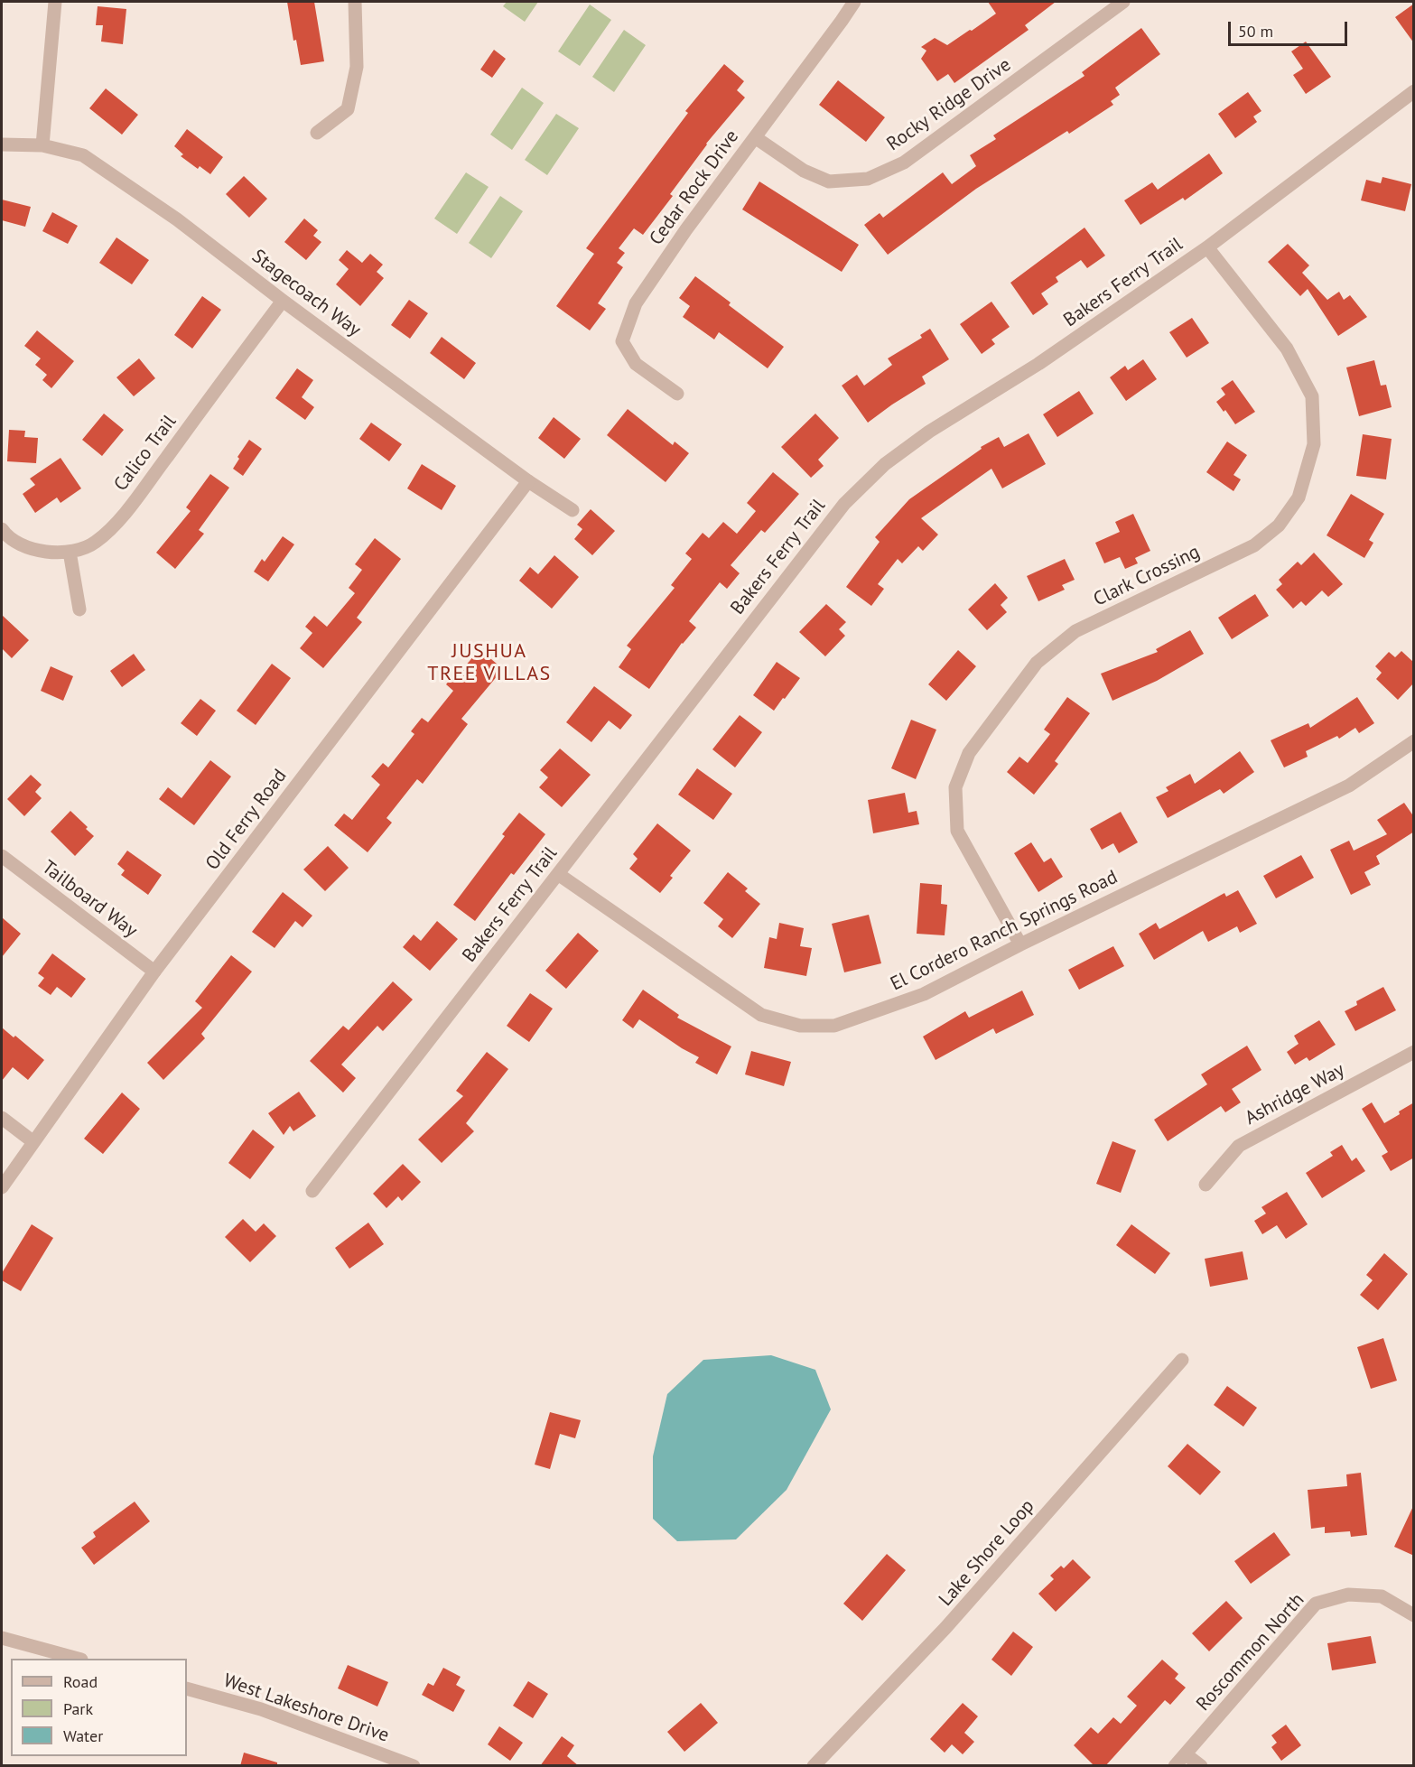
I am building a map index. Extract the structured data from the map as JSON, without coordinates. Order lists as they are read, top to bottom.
{
  "streets": {
    "street": [
      "Rocky Ridge Drive",
      "Cedar Rock Drive",
      "Bakers Ferry Trail",
      "Stagecoach Way",
      "Calico Trail",
      "Clark Crossing",
      "Old Ferry Road",
      "Tailboard Way",
      "El Cordero Ranch Springs Road",
      "Ashridge Way",
      "Lake Shore Loop",
      "Roscommon North",
      "West Lakeshore Drive"
    ]
  },
  "crossings": [
    ["Rocky Ridge Drive", "Cedar Rock Drive"],
    ["Bakers Ferry Trail", "Clark Crossing"],
    ["Bakers Ferry Trail", "El Cordero Ranch Springs Road"],
    ["Stagecoach Way", "Calico Trail"],
    ["Stagecoach Way", "Old Ferry Road"],
    ["Clark Crossing", "El Cordero Ranch Springs Road"],
    ["Old Ferry Road", "Tailboard Way"]
  ],
  "districts": ["JUSHUA TREE VILLAS"],
  "legend": ["Road", "Park", "Water"],
  "scale_bar": "50 m"
}
